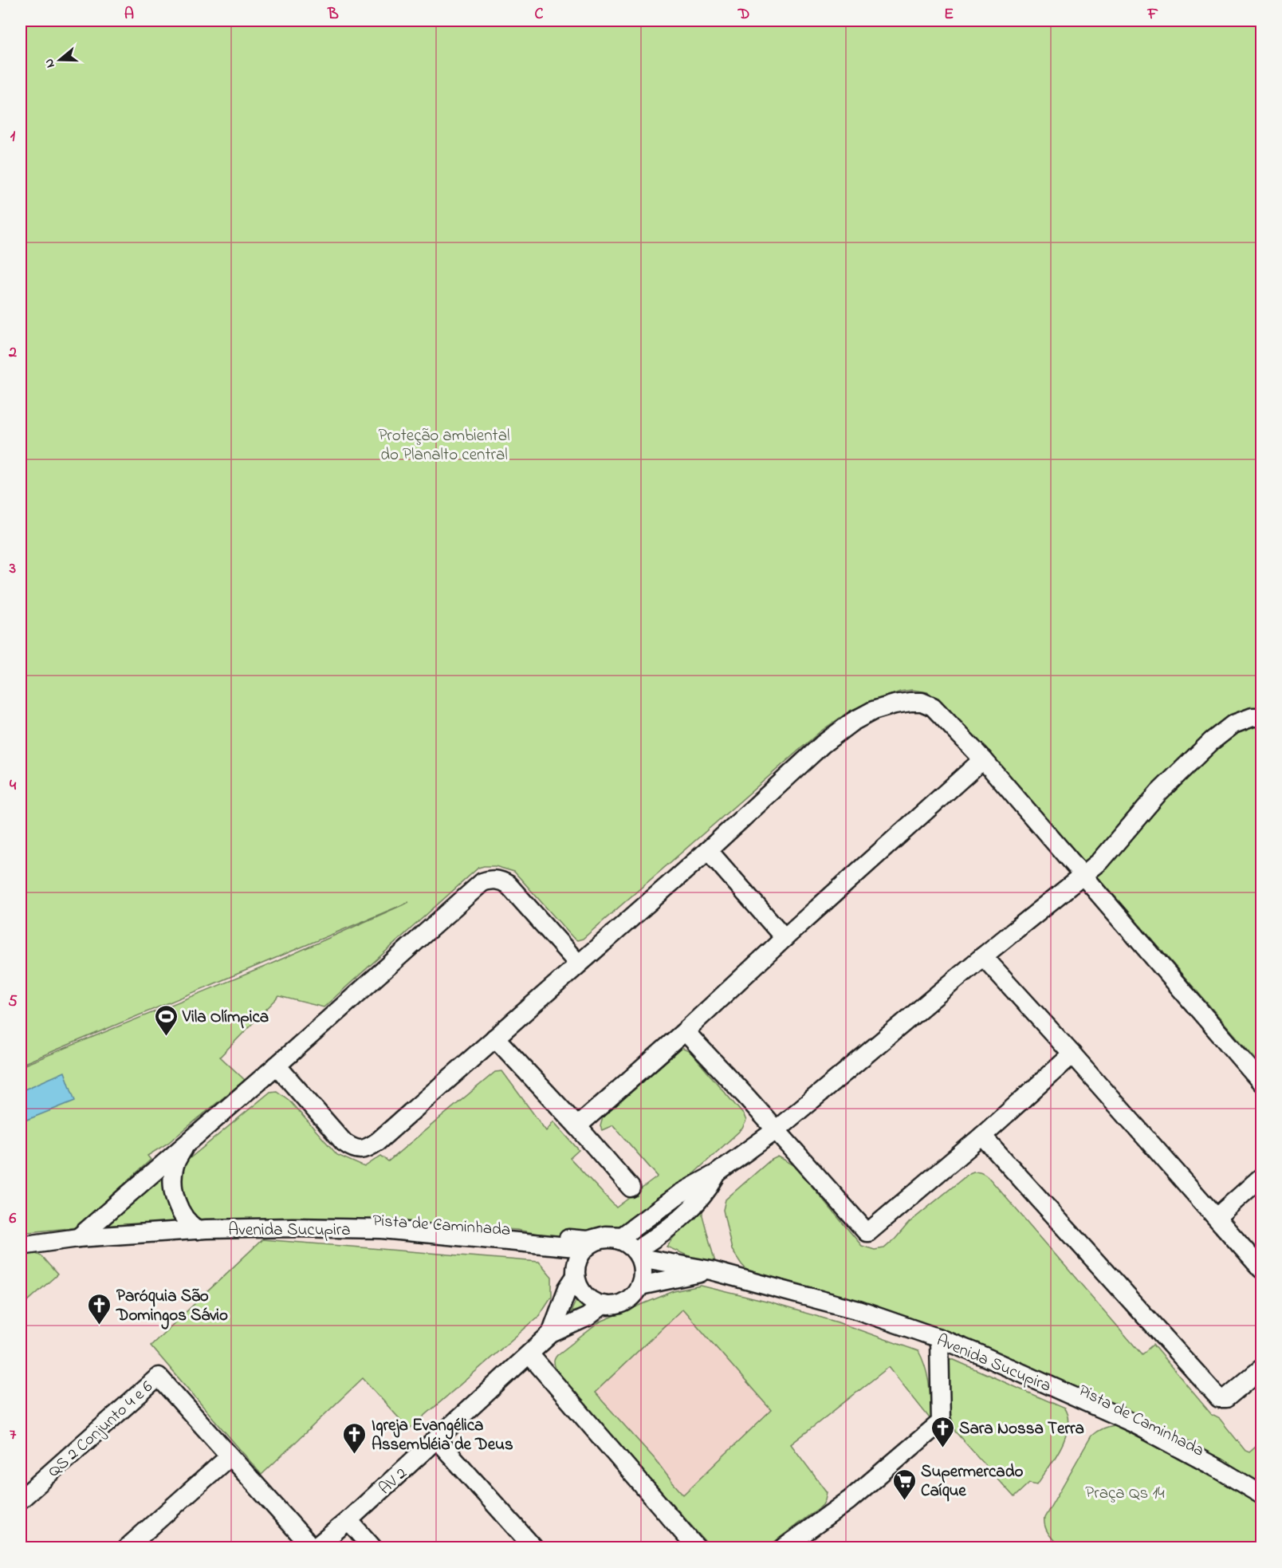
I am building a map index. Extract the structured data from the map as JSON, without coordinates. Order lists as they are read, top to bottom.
{
  "streets": {
    "street": [
      "Pista de Caminhada",
      "Avenida Sucupira",
      "QS 2 Conjunto 4 e 6",
      "AV 2"
    ]
  },
  "crossings": [
    ["Pista de Caminhada", "Avenida Sucupira"],
    ["Pista de Caminhada", "AV 2"],
    ["Avenida Sucupira", "AV 2"]
  ],
  "parks": ["Proteção ambiental do Planalto central", "Praça Qs 14"],
  "places": {
    "sports": ["Vila Olímpica"],
    "church": ["Paróquia São Domingos Sávio", "Sara Nossa Terra", "Igreja Evangélica Assembléia de Deus"],
    "supermarket": ["Supermercado Caíque"]
  },
  "north": "left",
  "grid": {
    "columns": [
      "A",
      "B",
      "C",
      "D",
      "E",
      "F"
    ],
    "rows": [
      "1",
      "2",
      "3",
      "4",
      "5",
      "6",
      "7"
    ]
  }
}
